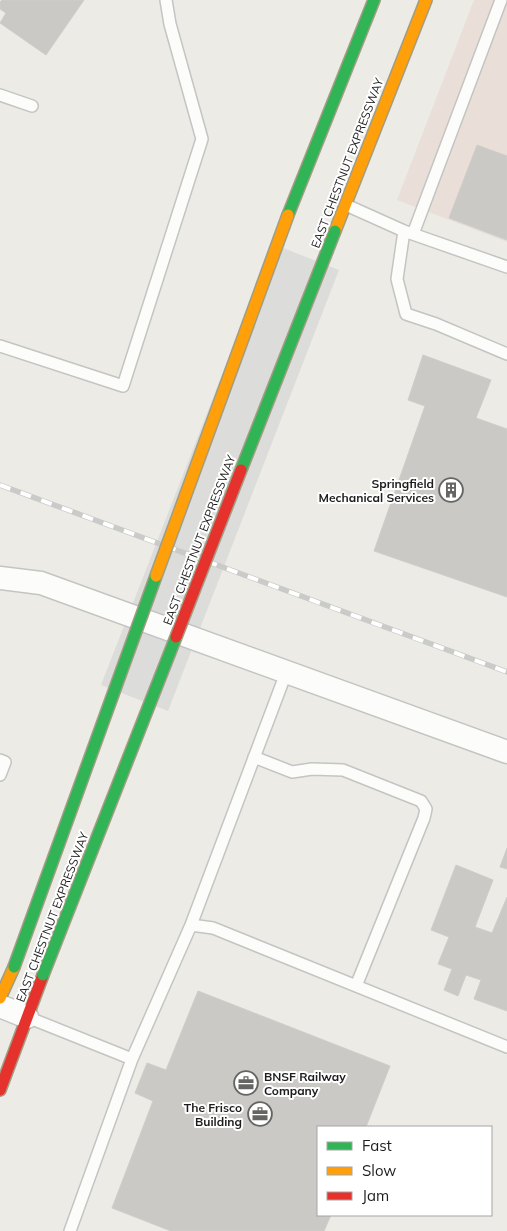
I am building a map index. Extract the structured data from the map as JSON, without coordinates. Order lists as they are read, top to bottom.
{
  "streets": {
    "main road": ["EAST CHESTNUT EXPRESSWAY"]
  },
  "places": {
    "building": ["Springfield Mechanical Services"],
    "office": ["BNSF Railway Company", "The Frisco Building"]
  },
  "legend": ["Fast", "Slow", "Jam"]
}
